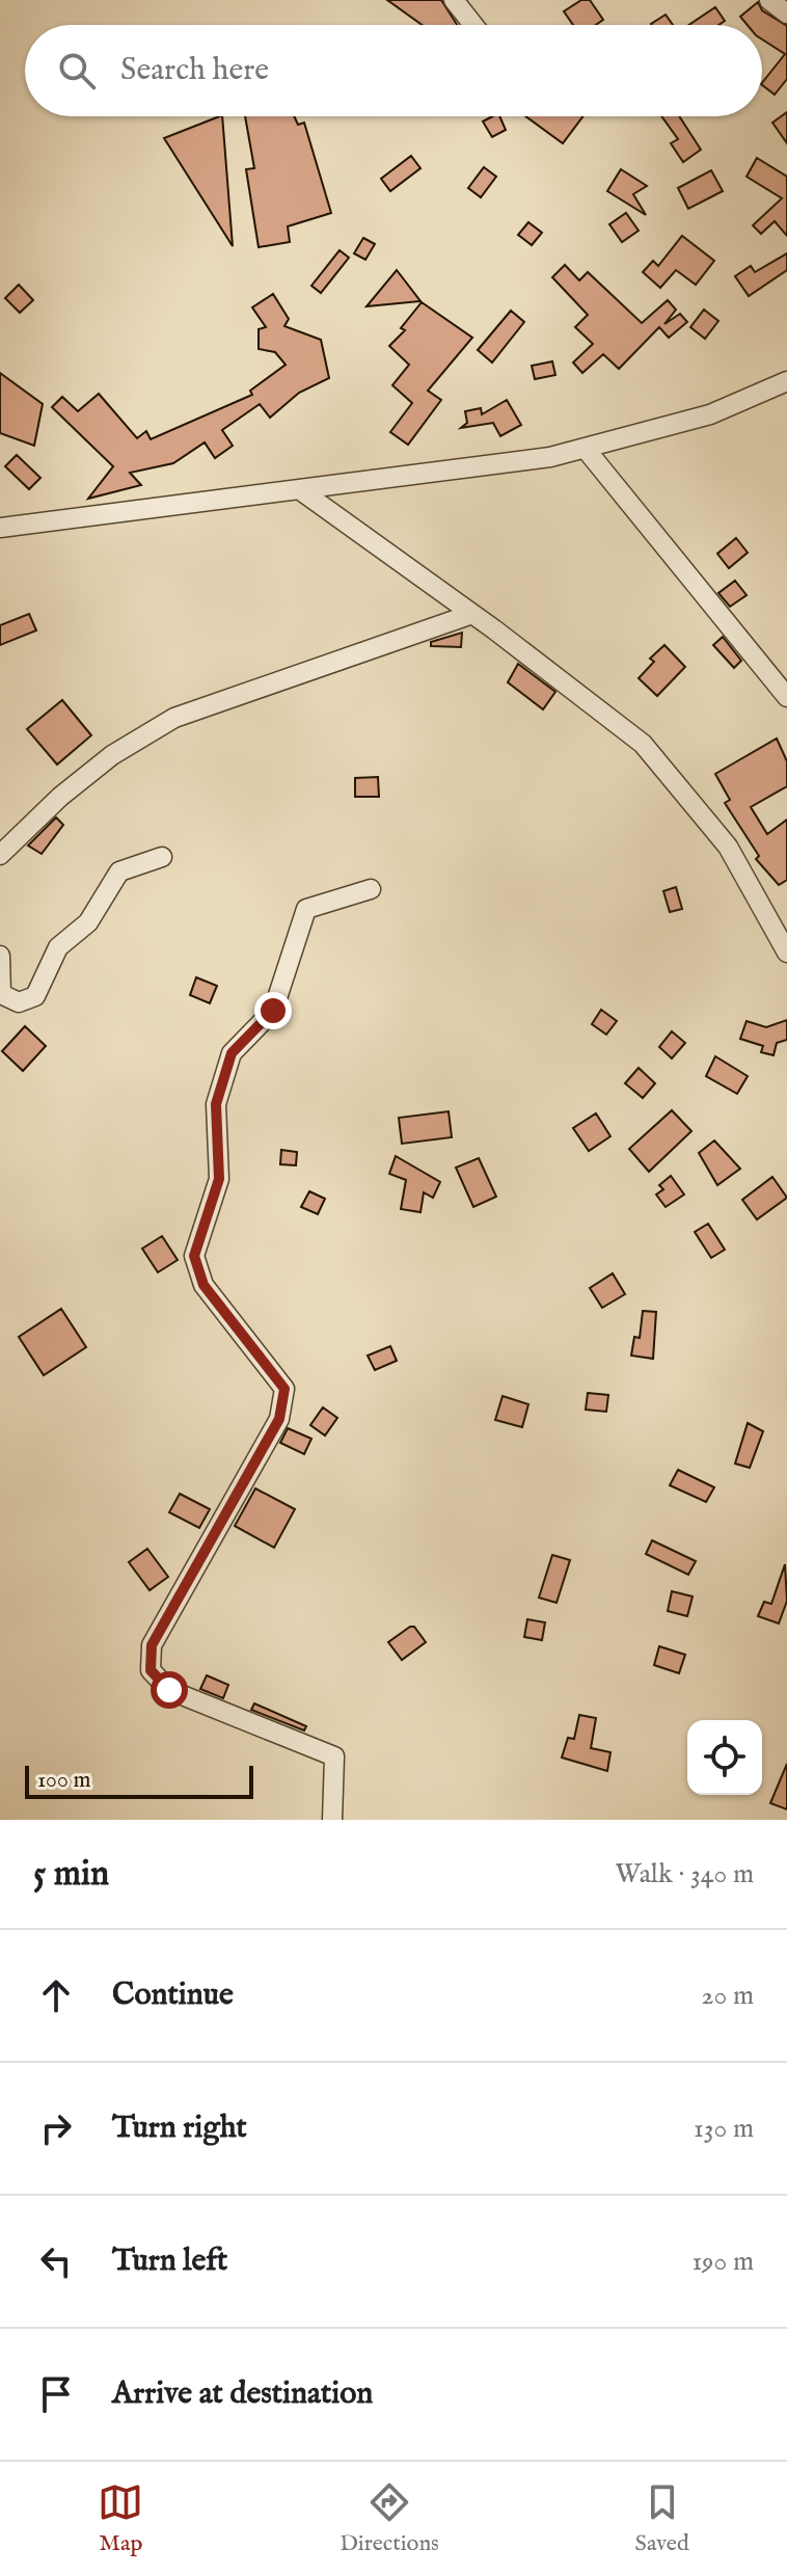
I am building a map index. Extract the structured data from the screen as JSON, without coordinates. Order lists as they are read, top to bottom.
{
  "scale_bar": "100 m",
  "page": {
    "search": "Search here",
    "scale": "100 m",
    "heading": ["5 min", "Walk · 340 m"],
    "list": [
      ["Continue", "20 m"],
      ["Turn right", "130 m"],
      ["Turn left", "190 m"],
      "Arrive at destination"
    ],
    "nav": ["Map", "Directions", "Saved"]
  }
}
